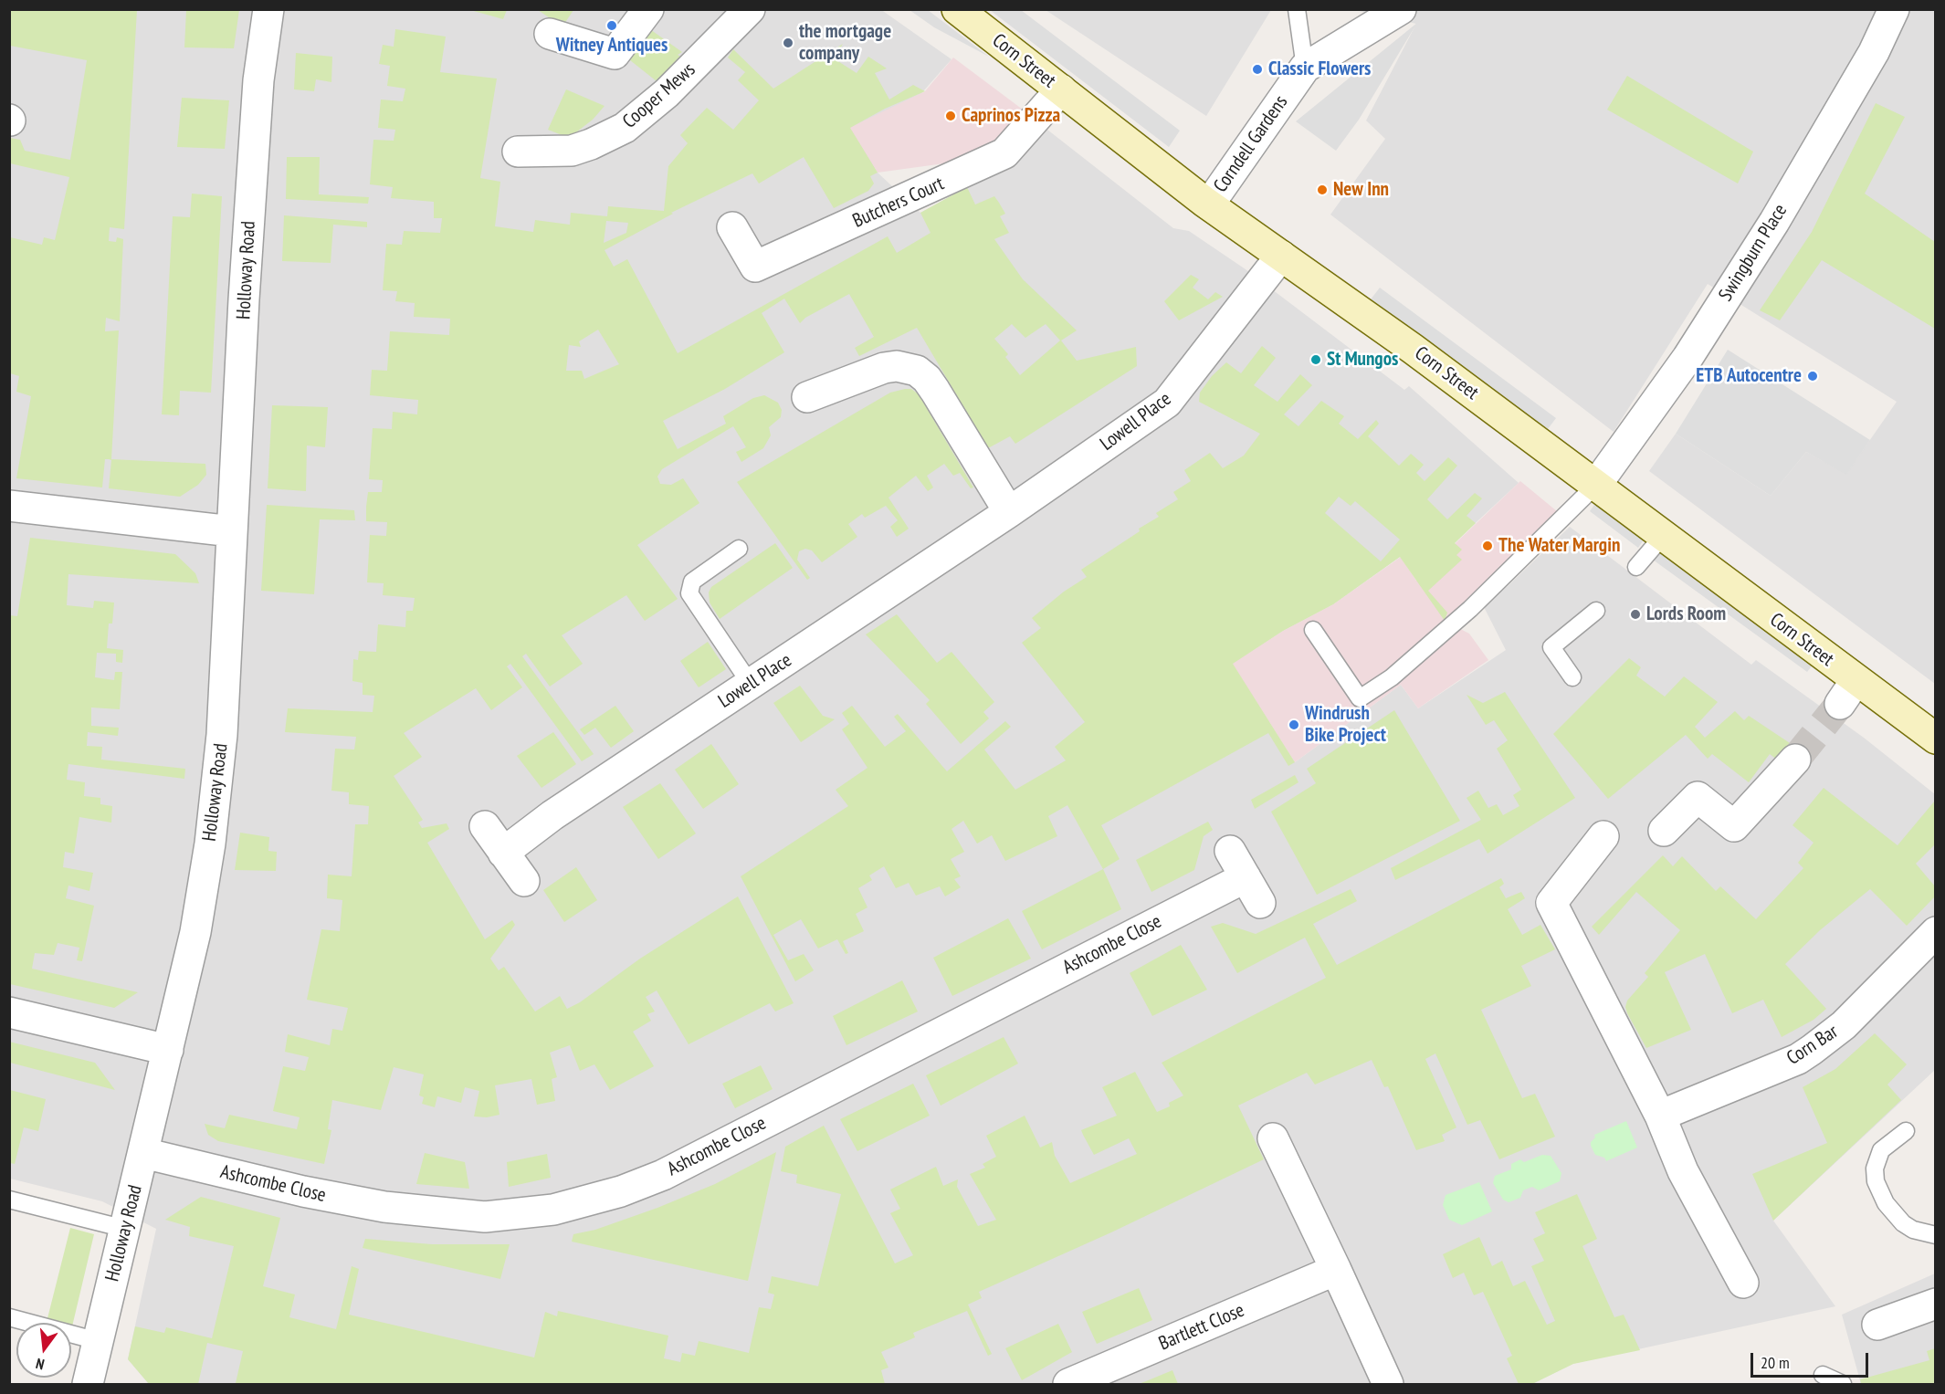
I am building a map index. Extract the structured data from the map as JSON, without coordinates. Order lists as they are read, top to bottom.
{
  "streets": {
    "street": [
      "Corn Street",
      "Cooper Mews",
      "Corndell Gardens",
      "Butchers Court",
      "Swingburn Place",
      "Holloway Road",
      "Lowell Place",
      "Ashcombe Close",
      "Corn Bar",
      "Bartlett Close"
    ]
  },
  "crossings": [
    ["Corn Street", "Corndell Gardens"],
    ["Corn Street", "Butchers Court"],
    ["Corn Street", "Swingburn Place"],
    ["Corn Street", "Lowell Place"],
    ["Holloway Road", "Ashcombe Close"]
  ],
  "places": [
    "Witney Antiques",
    "the mortgage company",
    "Classic Flowers",
    "Caprinos Pizza",
    "New Inn",
    "St Mungos",
    "ETB Autocentre",
    "The Water Margin",
    "Lords Room",
    "Windrush Bike Project"
  ],
  "scale_bar": "20 m",
  "north": "bottom"
}
